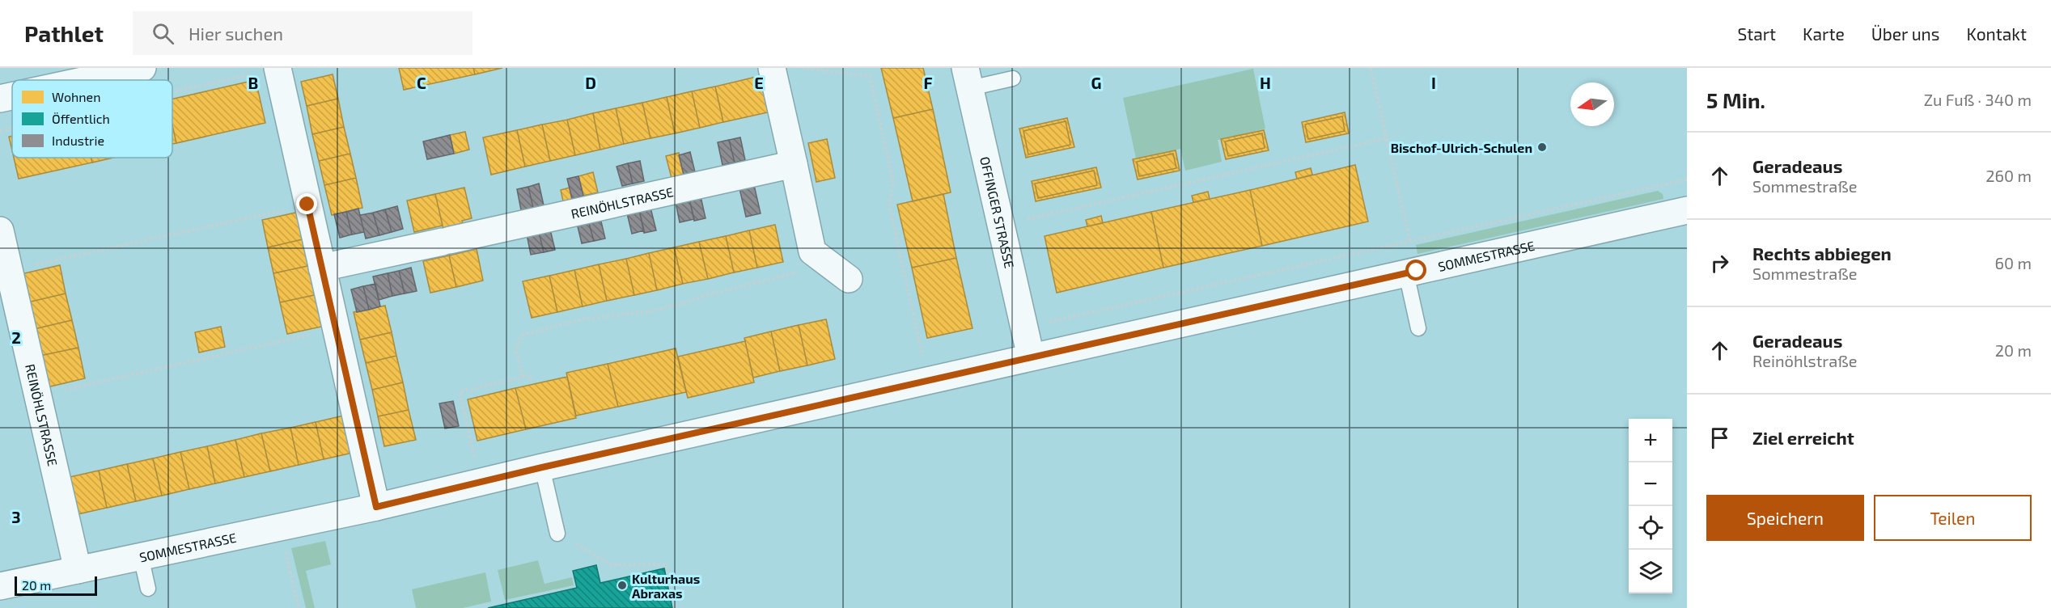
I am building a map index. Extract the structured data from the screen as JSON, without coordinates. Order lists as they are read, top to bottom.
{
  "streets": {
    "street": ["REINÖHLSTRASSE", "OFFINGER STRASSE", "SOMMESTRASSE"]
  },
  "crossings": [
    ["REINÖHLSTRASSE", "SOMMESTRASSE"],
    ["OFFINGER STRASSE", "SOMMESTRASSE"]
  ],
  "places": ["Bischof-Ulrich-Schulen", "Kulturhaus Abraxas"],
  "legend": ["Wohnen", "Öffentlich", "Industrie"],
  "scale_bar": "20 m",
  "north": "left",
  "page": {
    "header": "Pathlet",
    "search": "Hier suchen",
    "nav": [
      "Start",
      "Karte",
      "Über uns",
      "Kontakt"
    ],
    "heading": ["5 Min.", "Zu Fuß · 340 m"],
    "list": [
      ["Geradeaus", "Sommestraße", "260 m"],
      ["Rechts abbiegen", "Sommestraße", "60 m"],
      ["Geradeaus", "Reinöhlstraße", "20 m"],
      "Ziel erreicht"
    ],
    "map_buttons": ["+", "−"],
    "buttons": ["Speichern", "Teilen"],
    "scale": "20 m"
  },
  "grid": {
    "columns": [
      "B",
      "C",
      "D",
      "E",
      "F",
      "G",
      "H",
      "I"
    ],
    "rows": ["2", "3"]
  }
}
